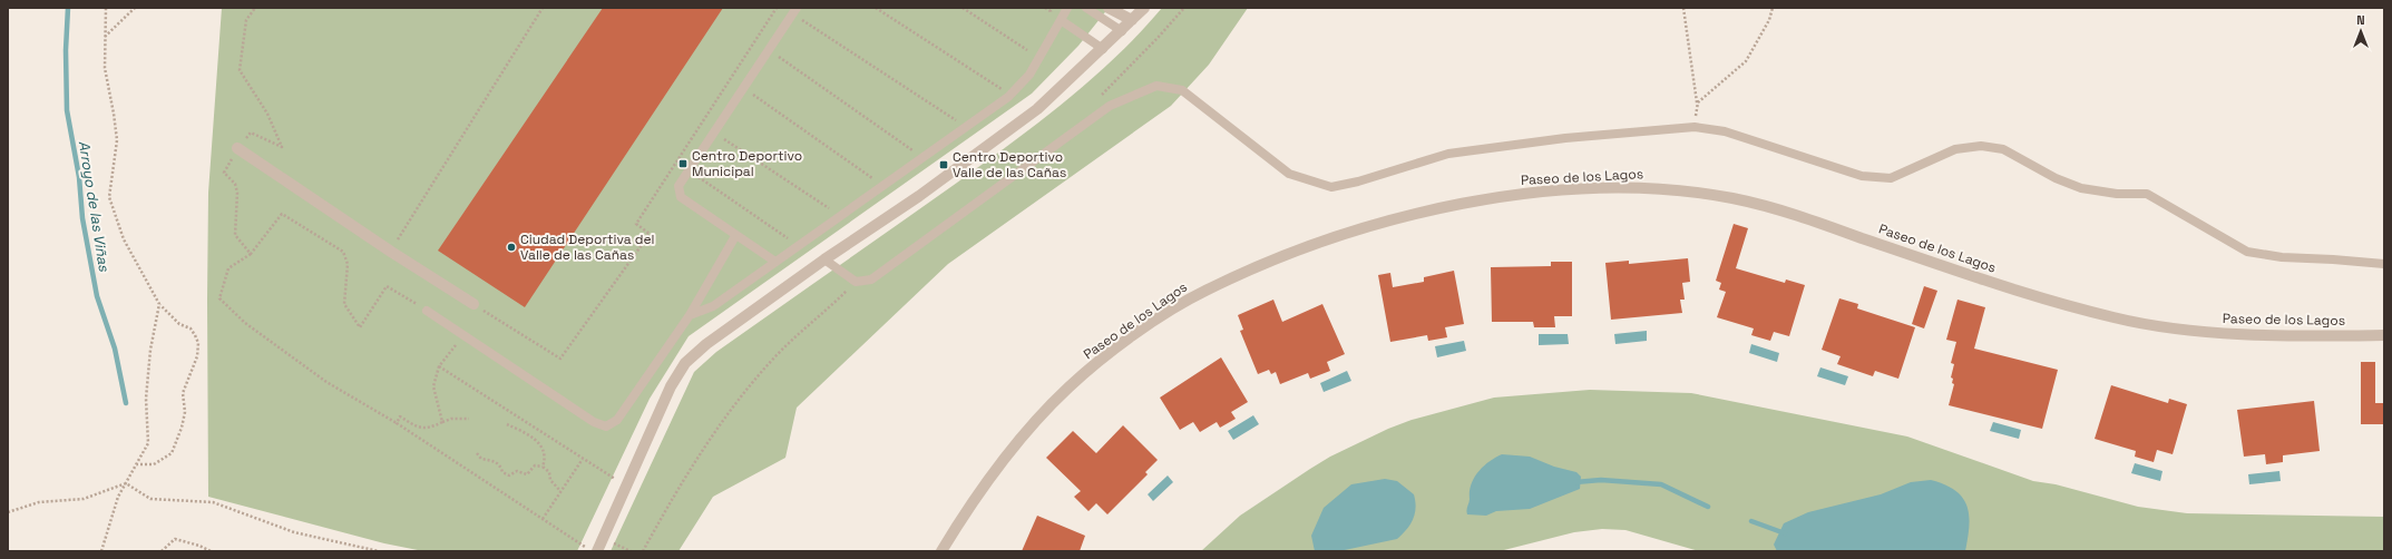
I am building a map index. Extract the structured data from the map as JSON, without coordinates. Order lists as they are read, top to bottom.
{
  "streets": {
    "street": ["Paseo de los Lagos"]
  },
  "water": ["Arroyo de las Viñas"],
  "places": {
    "transit": ["Centro Deportivo Municipal", "Centro Deportivo Valle de las Cañas"],
    "other": ["Ciudad Deportiva del Valle de las Cañas"]
  },
  "north": "top"
}
